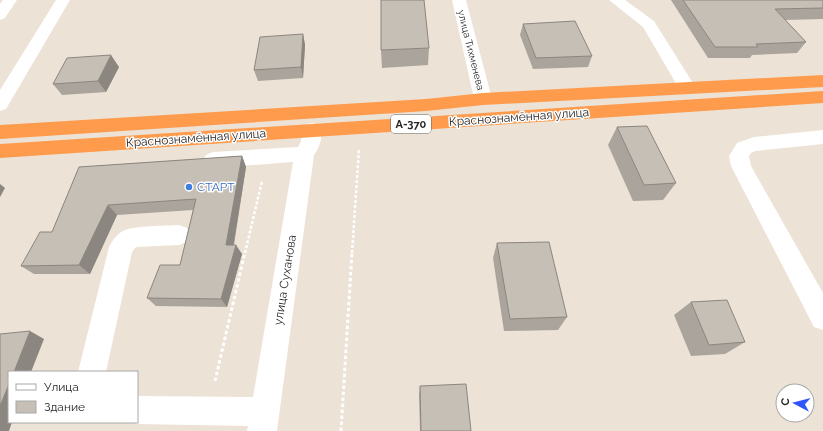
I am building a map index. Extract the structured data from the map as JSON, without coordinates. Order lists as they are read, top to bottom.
{
  "streets": {
    "highway": ["Краснознамённая улица", "А-370"],
    "street": ["улица Тихменева", "улица Суханова"]
  },
  "crossings": [
    ["улица Тихменева", "Краснознамённая улица"],
    ["Краснознамённая улица", "улица Суханова"]
  ],
  "places": ["СТАРТ"],
  "legend": ["Улица", "Здание"],
  "north": "left"
}
